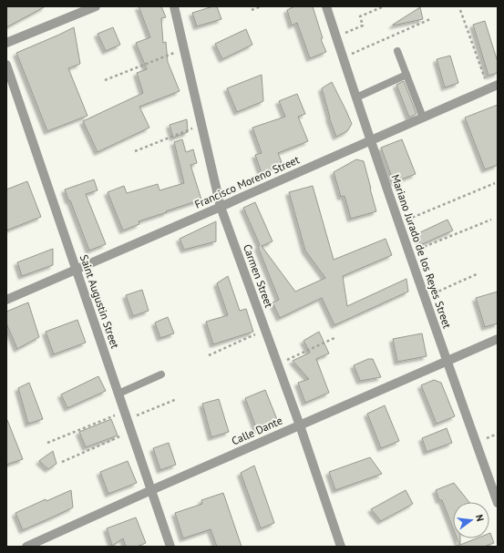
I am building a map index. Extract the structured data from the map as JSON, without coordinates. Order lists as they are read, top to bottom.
{
  "streets": {
    "street": [
      "Francisco Moreno Street",
      "Mariano Jurado de los Reyes Street",
      "Carmen Street",
      "Saint Augustin Street",
      "Calle Dante"
    ]
  },
  "crossings": [
    ["Francisco Moreno Street", "Mariano Jurado de los Reyes Street"],
    ["Francisco Moreno Street", "Carmen Street"],
    ["Francisco Moreno Street", "Saint Augustin Street"],
    ["Mariano Jurado de los Reyes Street", "Calle Dante"],
    ["Carmen Street", "Calle Dante"],
    ["Saint Augustin Street", "Calle Dante"]
  ],
  "north": "right"
}
